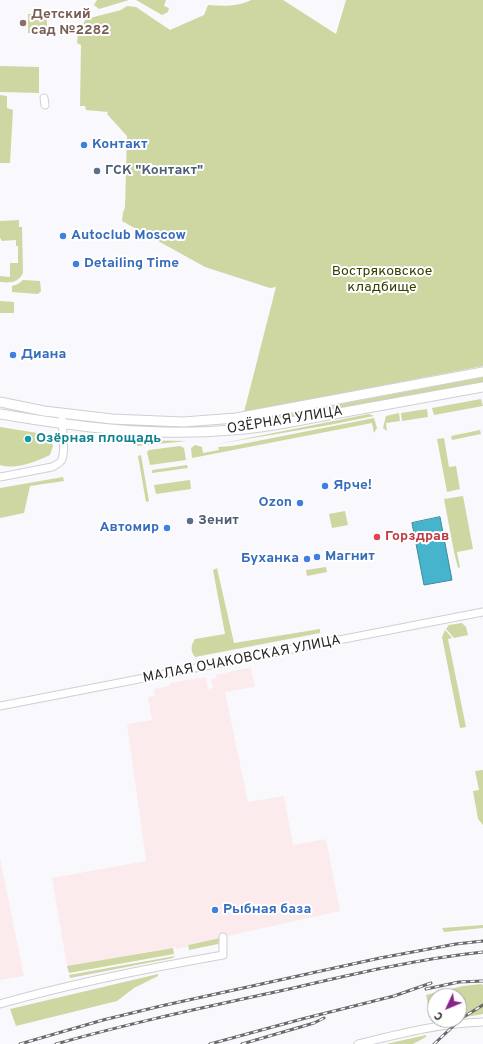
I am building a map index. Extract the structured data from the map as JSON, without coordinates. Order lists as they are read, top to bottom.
{
  "streets": {
    "main road": ["ОЗЁРНАЯ УЛИЦА"],
    "street": ["МАЛАЯ ОЧАКОВСКАЯ УЛИЦА"]
  },
  "parks": ["Востряковское кладбище"],
  "places": [
    "Детский сад №2282",
    "Контакт",
    "ГСК \"Контакт\"",
    "Autoclub Moscow",
    "Detailing Time",
    "Диана",
    "Озёрная площадь",
    "Ярче!",
    "Ozon",
    "Зенит",
    "Автомир",
    "Горздрав",
    "Магнит",
    "Буханка",
    "Рыбная база"
  ],
  "north": "bottom left"
}
